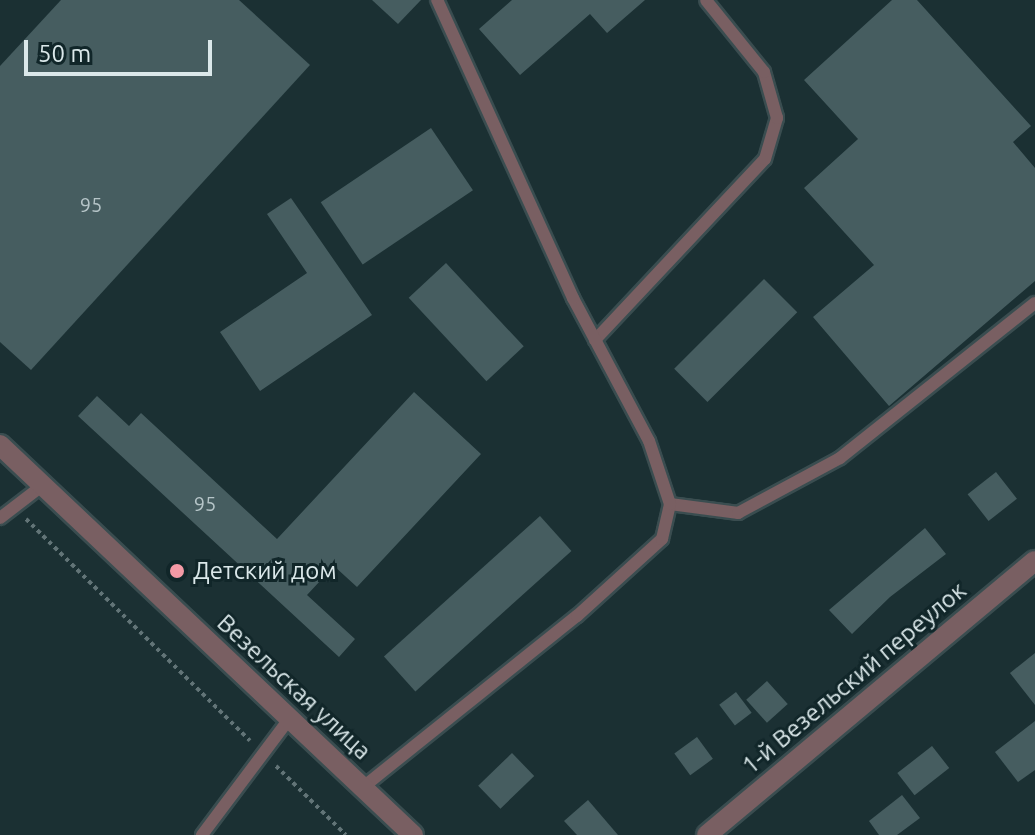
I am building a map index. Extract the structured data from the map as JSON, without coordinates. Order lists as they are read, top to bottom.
{
  "streets": {
    "street": ["1-й Везельский переулок", "Везельская улица"]
  },
  "places": ["Детский дом"],
  "house_numbers": ["95", "95"],
  "scale_bar": "50 m"
}
